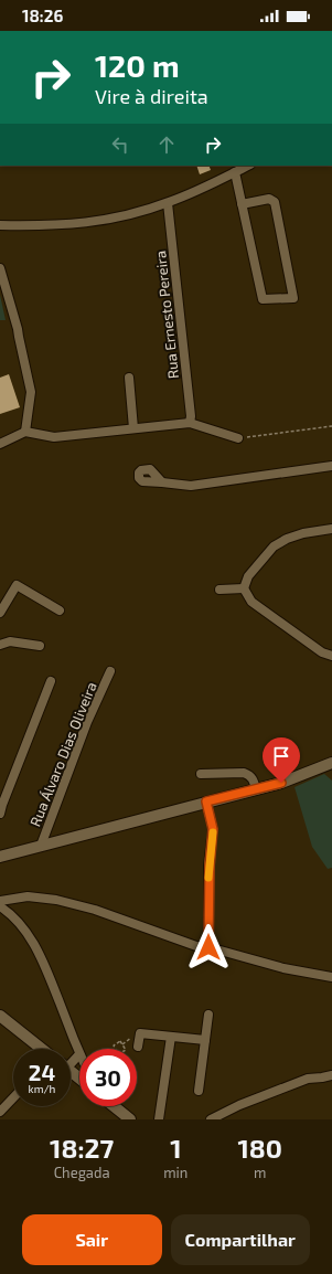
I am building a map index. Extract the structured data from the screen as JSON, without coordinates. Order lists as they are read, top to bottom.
{
  "streets": {
    "street": ["Rua Ernesto Pereira", "Rua Álvaro Dias Oliveira"]
  },
  "page": {
    "status": "18:26",
    "turn": ["120 m", "Vire à direita"],
    "speed": "24 km/h",
    "limit": "30",
    "eta": [
      "18:27",
      "Chegada",
      "1",
      "min",
      "180",
      "m"
    ],
    "buttons": ["Sair", "Compartilhar"]
  }
}
